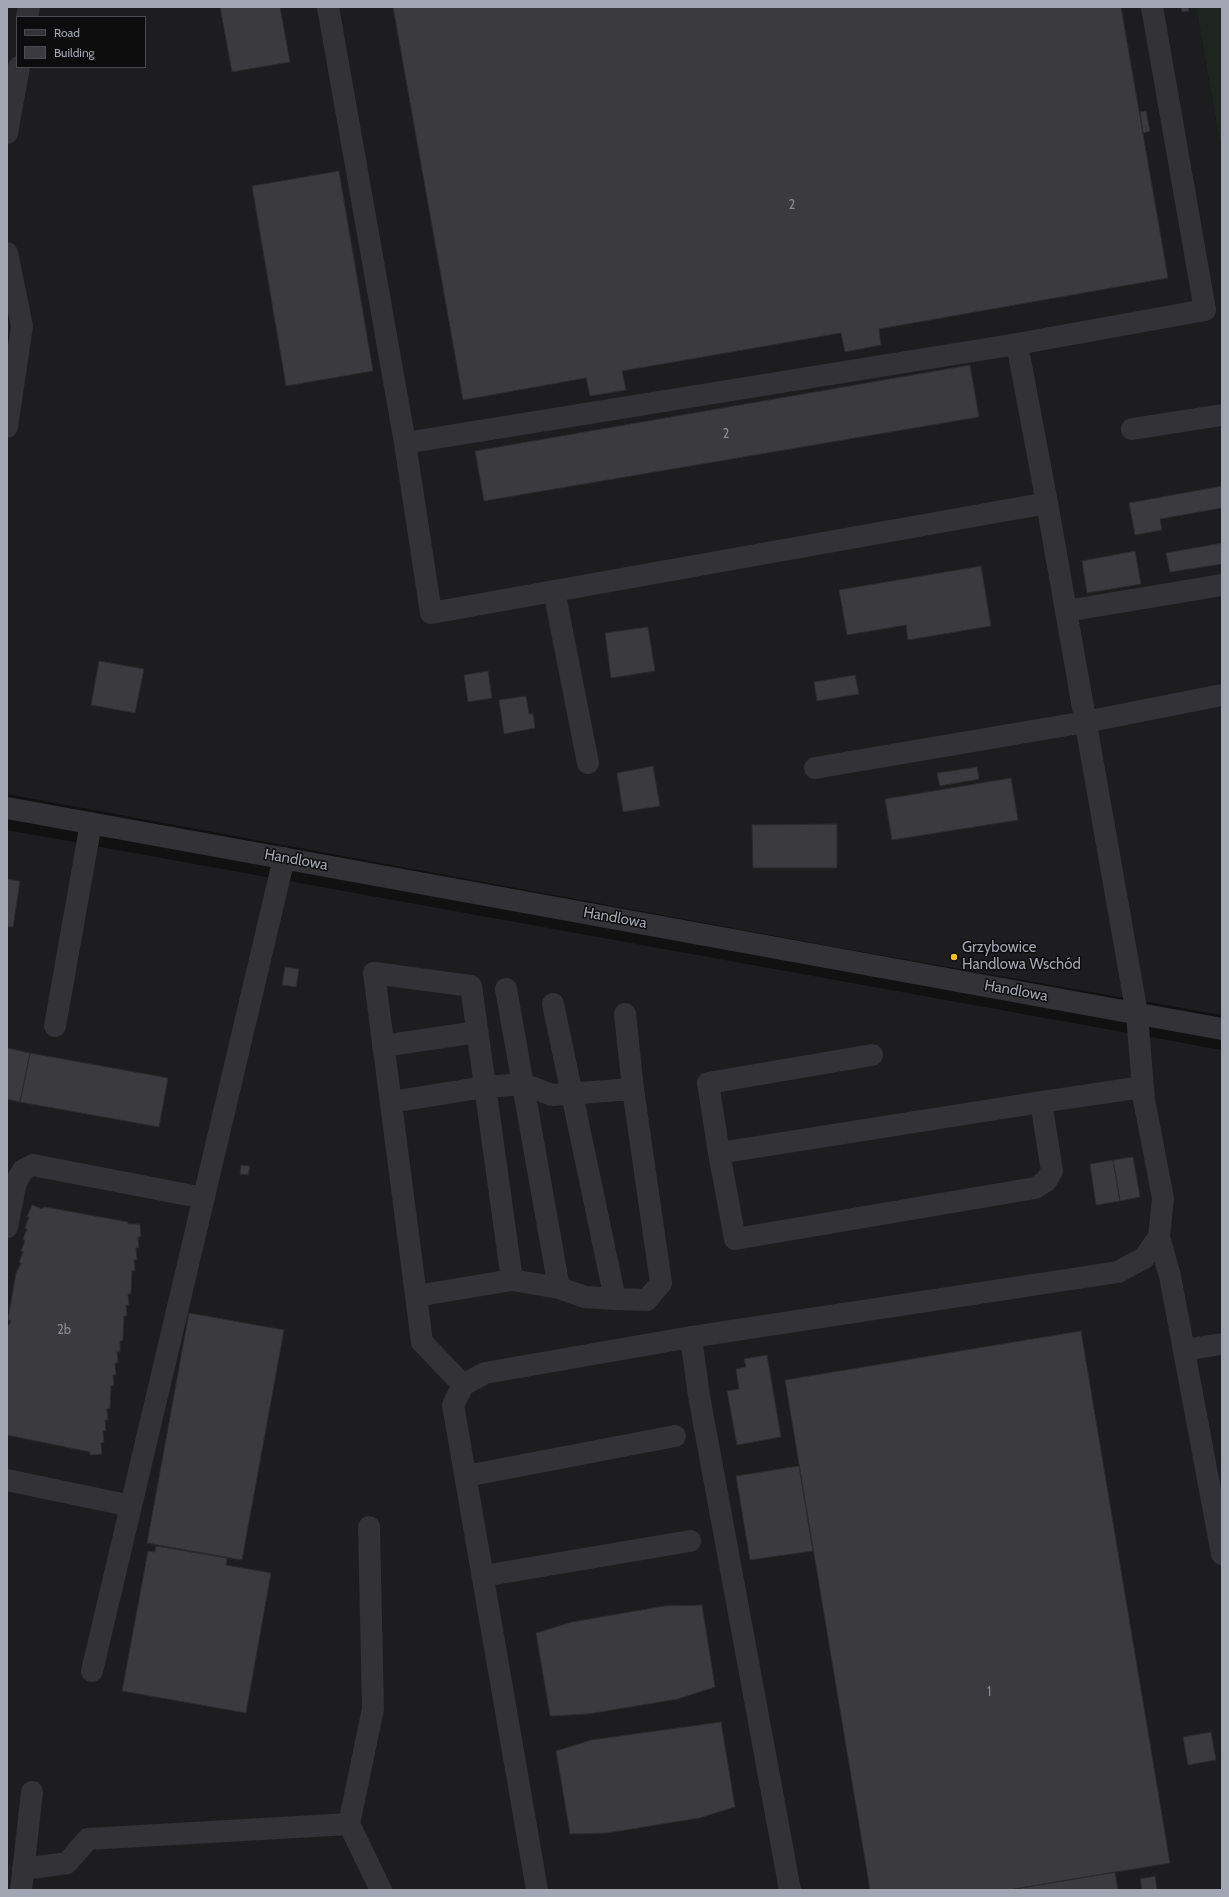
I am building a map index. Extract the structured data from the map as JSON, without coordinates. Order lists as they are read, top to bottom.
{
  "streets": {
    "street": ["Handlowa"]
  },
  "places": ["Grzybowice Handlowa Wschód"],
  "house_numbers": [
    "2",
    "2",
    "2b",
    "1"
  ],
  "legend": ["Road", "Building"]
}
